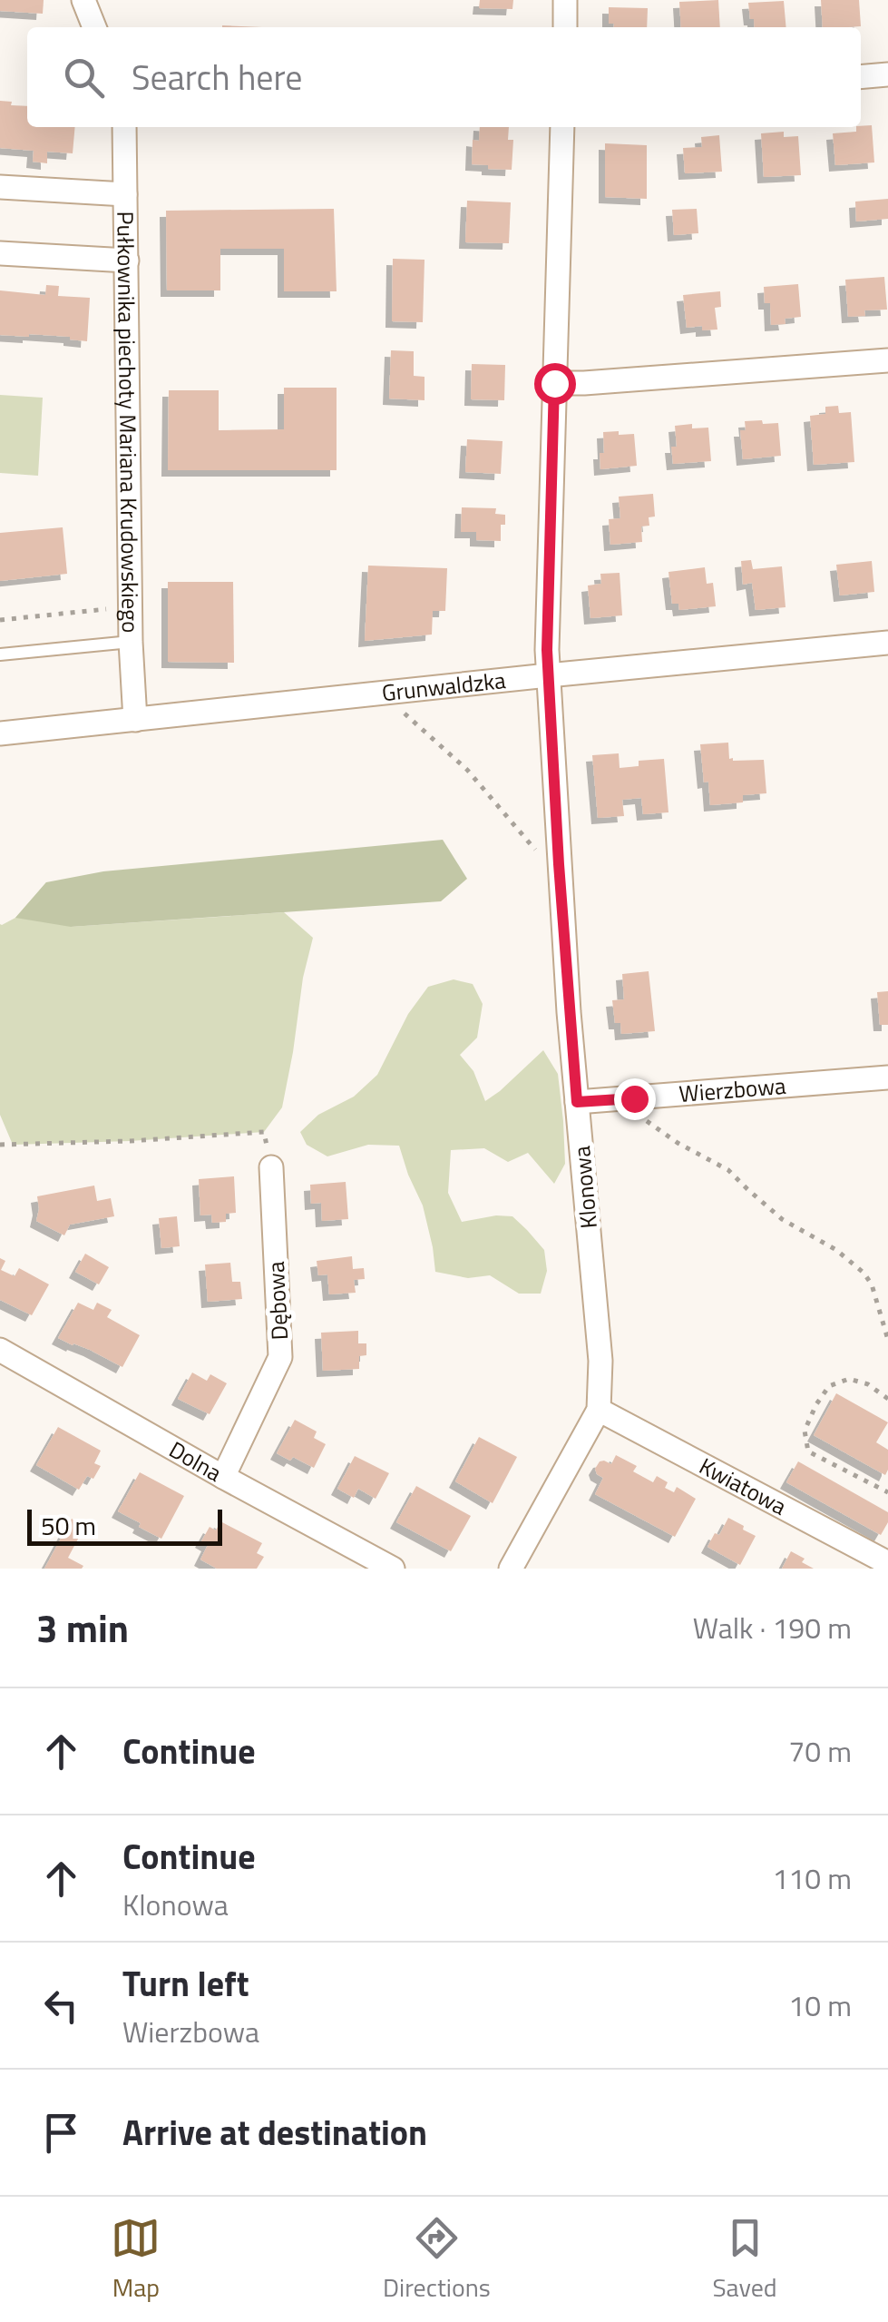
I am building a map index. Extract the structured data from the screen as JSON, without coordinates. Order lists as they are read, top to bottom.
{
  "streets": {
    "street": [
      "Pułkownika piechoty Mariana Krudowskiego",
      "Grunwaldzka",
      "Wierzbowa",
      "Klonowa",
      "Dębowa",
      "Dolna",
      "Kwiatowa"
    ]
  },
  "crossings": [
    ["Pułkownika piechoty Mariana Krudowskiego", "Grunwaldzka"],
    ["Grunwaldzka", "Klonowa"],
    ["Wierzbowa", "Klonowa"],
    ["Klonowa", "Kwiatowa"],
    ["Dębowa", "Dolna"]
  ],
  "scale_bar": "50 m",
  "page": {
    "search": "Search here",
    "scale": "50 m",
    "heading": ["3 min", "Walk · 190 m"],
    "list": [
      ["Continue", "70 m"],
      ["Continue", "Klonowa", "110 m"],
      ["Turn left", "Wierzbowa", "10 m"],
      "Arrive at destination"
    ],
    "nav": ["Map", "Directions", "Saved"]
  }
}
